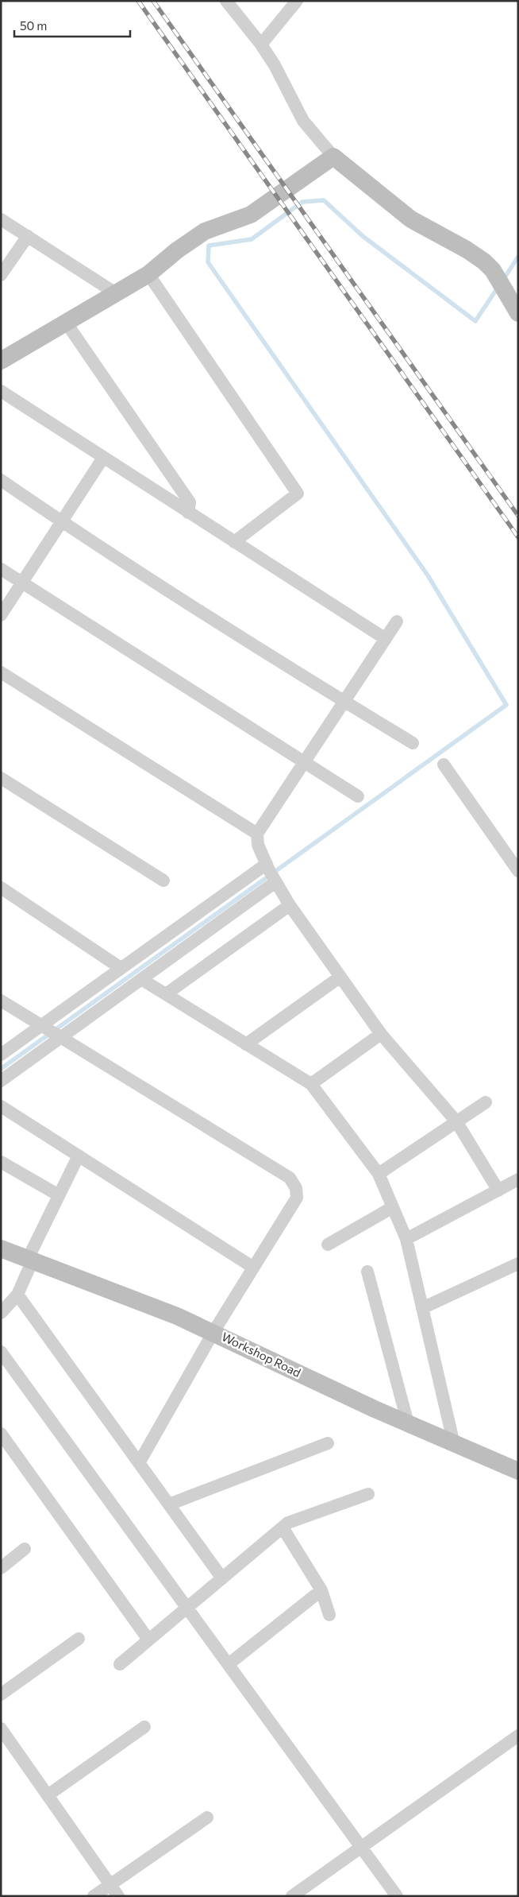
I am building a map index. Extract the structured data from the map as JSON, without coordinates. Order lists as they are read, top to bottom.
{
  "streets": {
    "street": ["Workshop Road"]
  },
  "scale_bar": "50 m"
}
